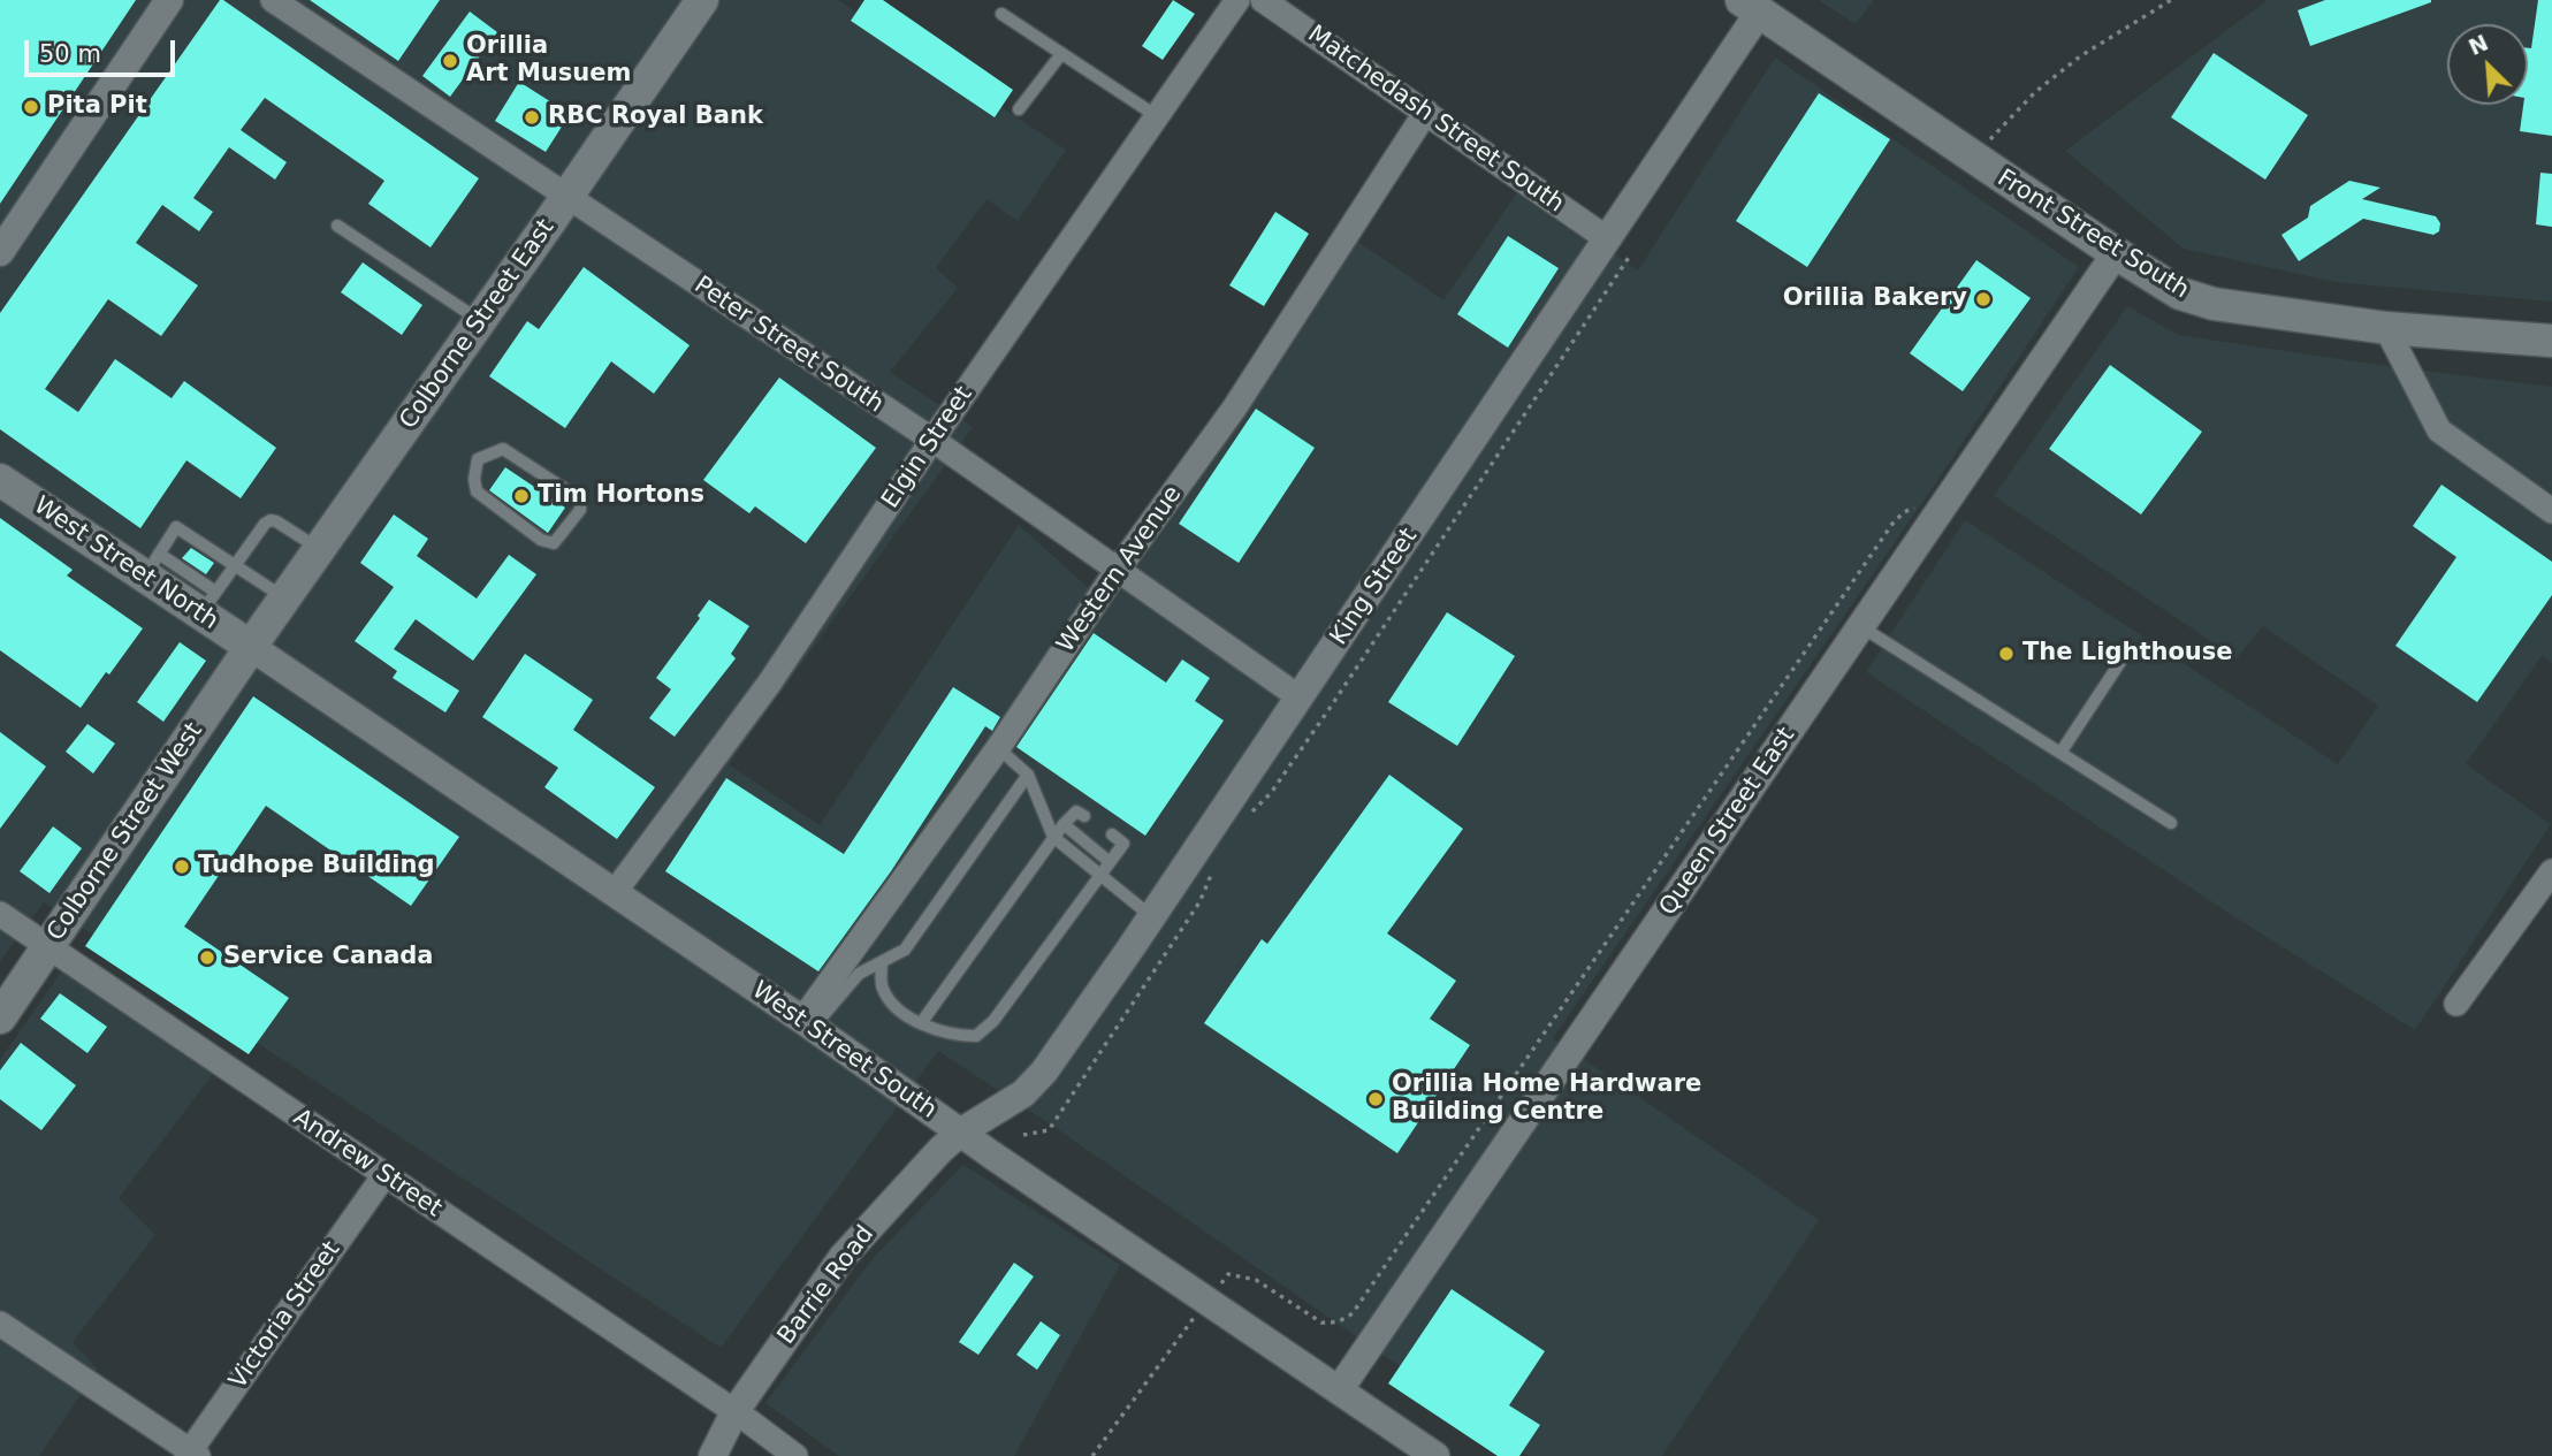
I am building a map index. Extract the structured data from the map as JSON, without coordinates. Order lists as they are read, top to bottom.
{
  "streets": {
    "main road": [
      "Front Street South",
      "Colborne Street East",
      "West Street North",
      "Colborne Street West"
    ],
    "street": [
      "Matchedash Street South",
      "Peter Street South",
      "Elgin Street",
      "Western Avenue",
      "King Street",
      "Queen Street East",
      "West Street South",
      "Andrew Street",
      "Barrie Road",
      "Victoria Street"
    ]
  },
  "crossings": [
    ["Matchedash Street South", "Western Avenue"],
    ["Matchedash Street South", "King Street"],
    ["Front Street South", "King Street"],
    ["Front Street South", "Queen Street East"],
    ["Colborne Street East", "Peter Street South"],
    ["Colborne Street East", "West Street North"],
    ["Colborne Street East", "Colborne Street West"],
    ["Colborne Street East", "West Street South"],
    ["Peter Street South", "Elgin Street"],
    ["Peter Street South", "Western Avenue"],
    ["Peter Street South", "King Street"],
    ["Elgin Street", "West Street South"],
    ["West Street North", "Colborne Street West"],
    ["West Street North", "West Street South"],
    ["Western Avenue", "West Street South"],
    ["King Street", "West Street South"],
    ["King Street", "Barrie Road"],
    ["Queen Street East", "West Street South"],
    ["Colborne Street West", "West Street South"],
    ["Colborne Street West", "Andrew Street"],
    ["West Street South", "Barrie Road"],
    ["Andrew Street", "Barrie Road"],
    ["Andrew Street", "Victoria Street"]
  ],
  "places": [
    "Orillia Art Musuem",
    "Pita Pit",
    "RBC Royal Bank",
    "Orillia Bakery",
    "Tim Hortons",
    "The Lighthouse",
    "Tudhope Building",
    "Service Canada",
    "Orillia Home Hardware Building Centre"
  ],
  "scale_bar": "50 m",
  "north": "top left"
}
